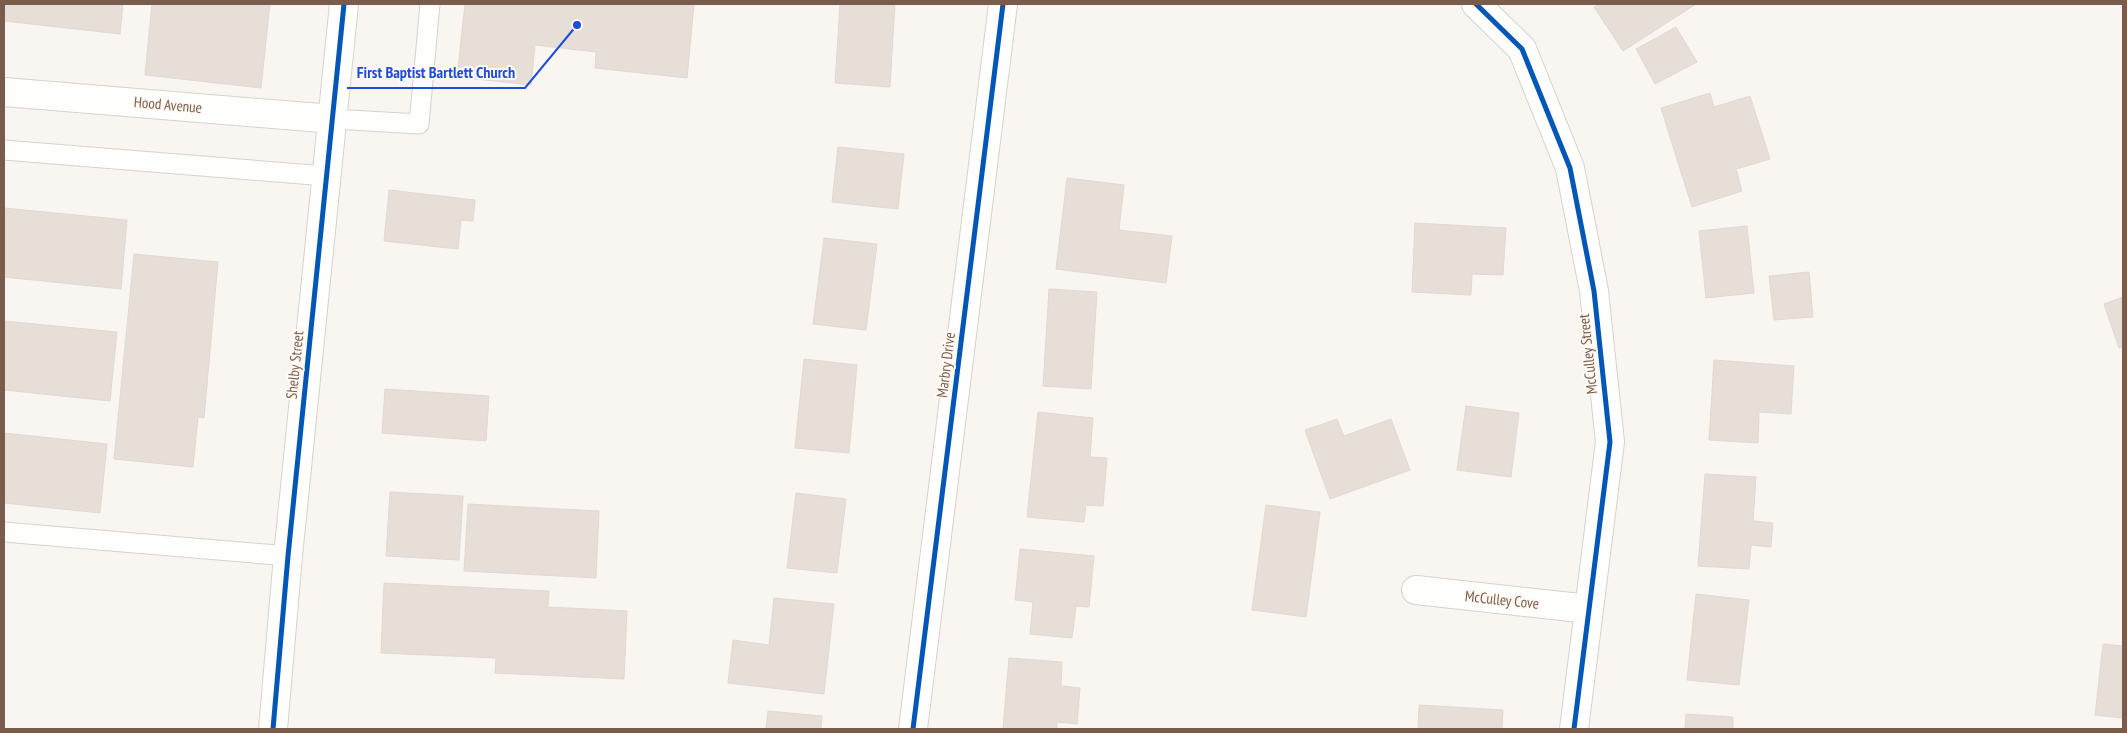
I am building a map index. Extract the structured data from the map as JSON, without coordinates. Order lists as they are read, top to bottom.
{
  "streets": {
    "street": [
      "Hood Avenue",
      "McCulley Street",
      "Shelby Street",
      "Marbry Drive",
      "McCulley Cove"
    ]
  },
  "crossings": [
    ["Hood Avenue", "Shelby Street"],
    ["McCulley Street", "McCulley Cove"]
  ],
  "places": ["First Baptist Bartlett Church"]
}
